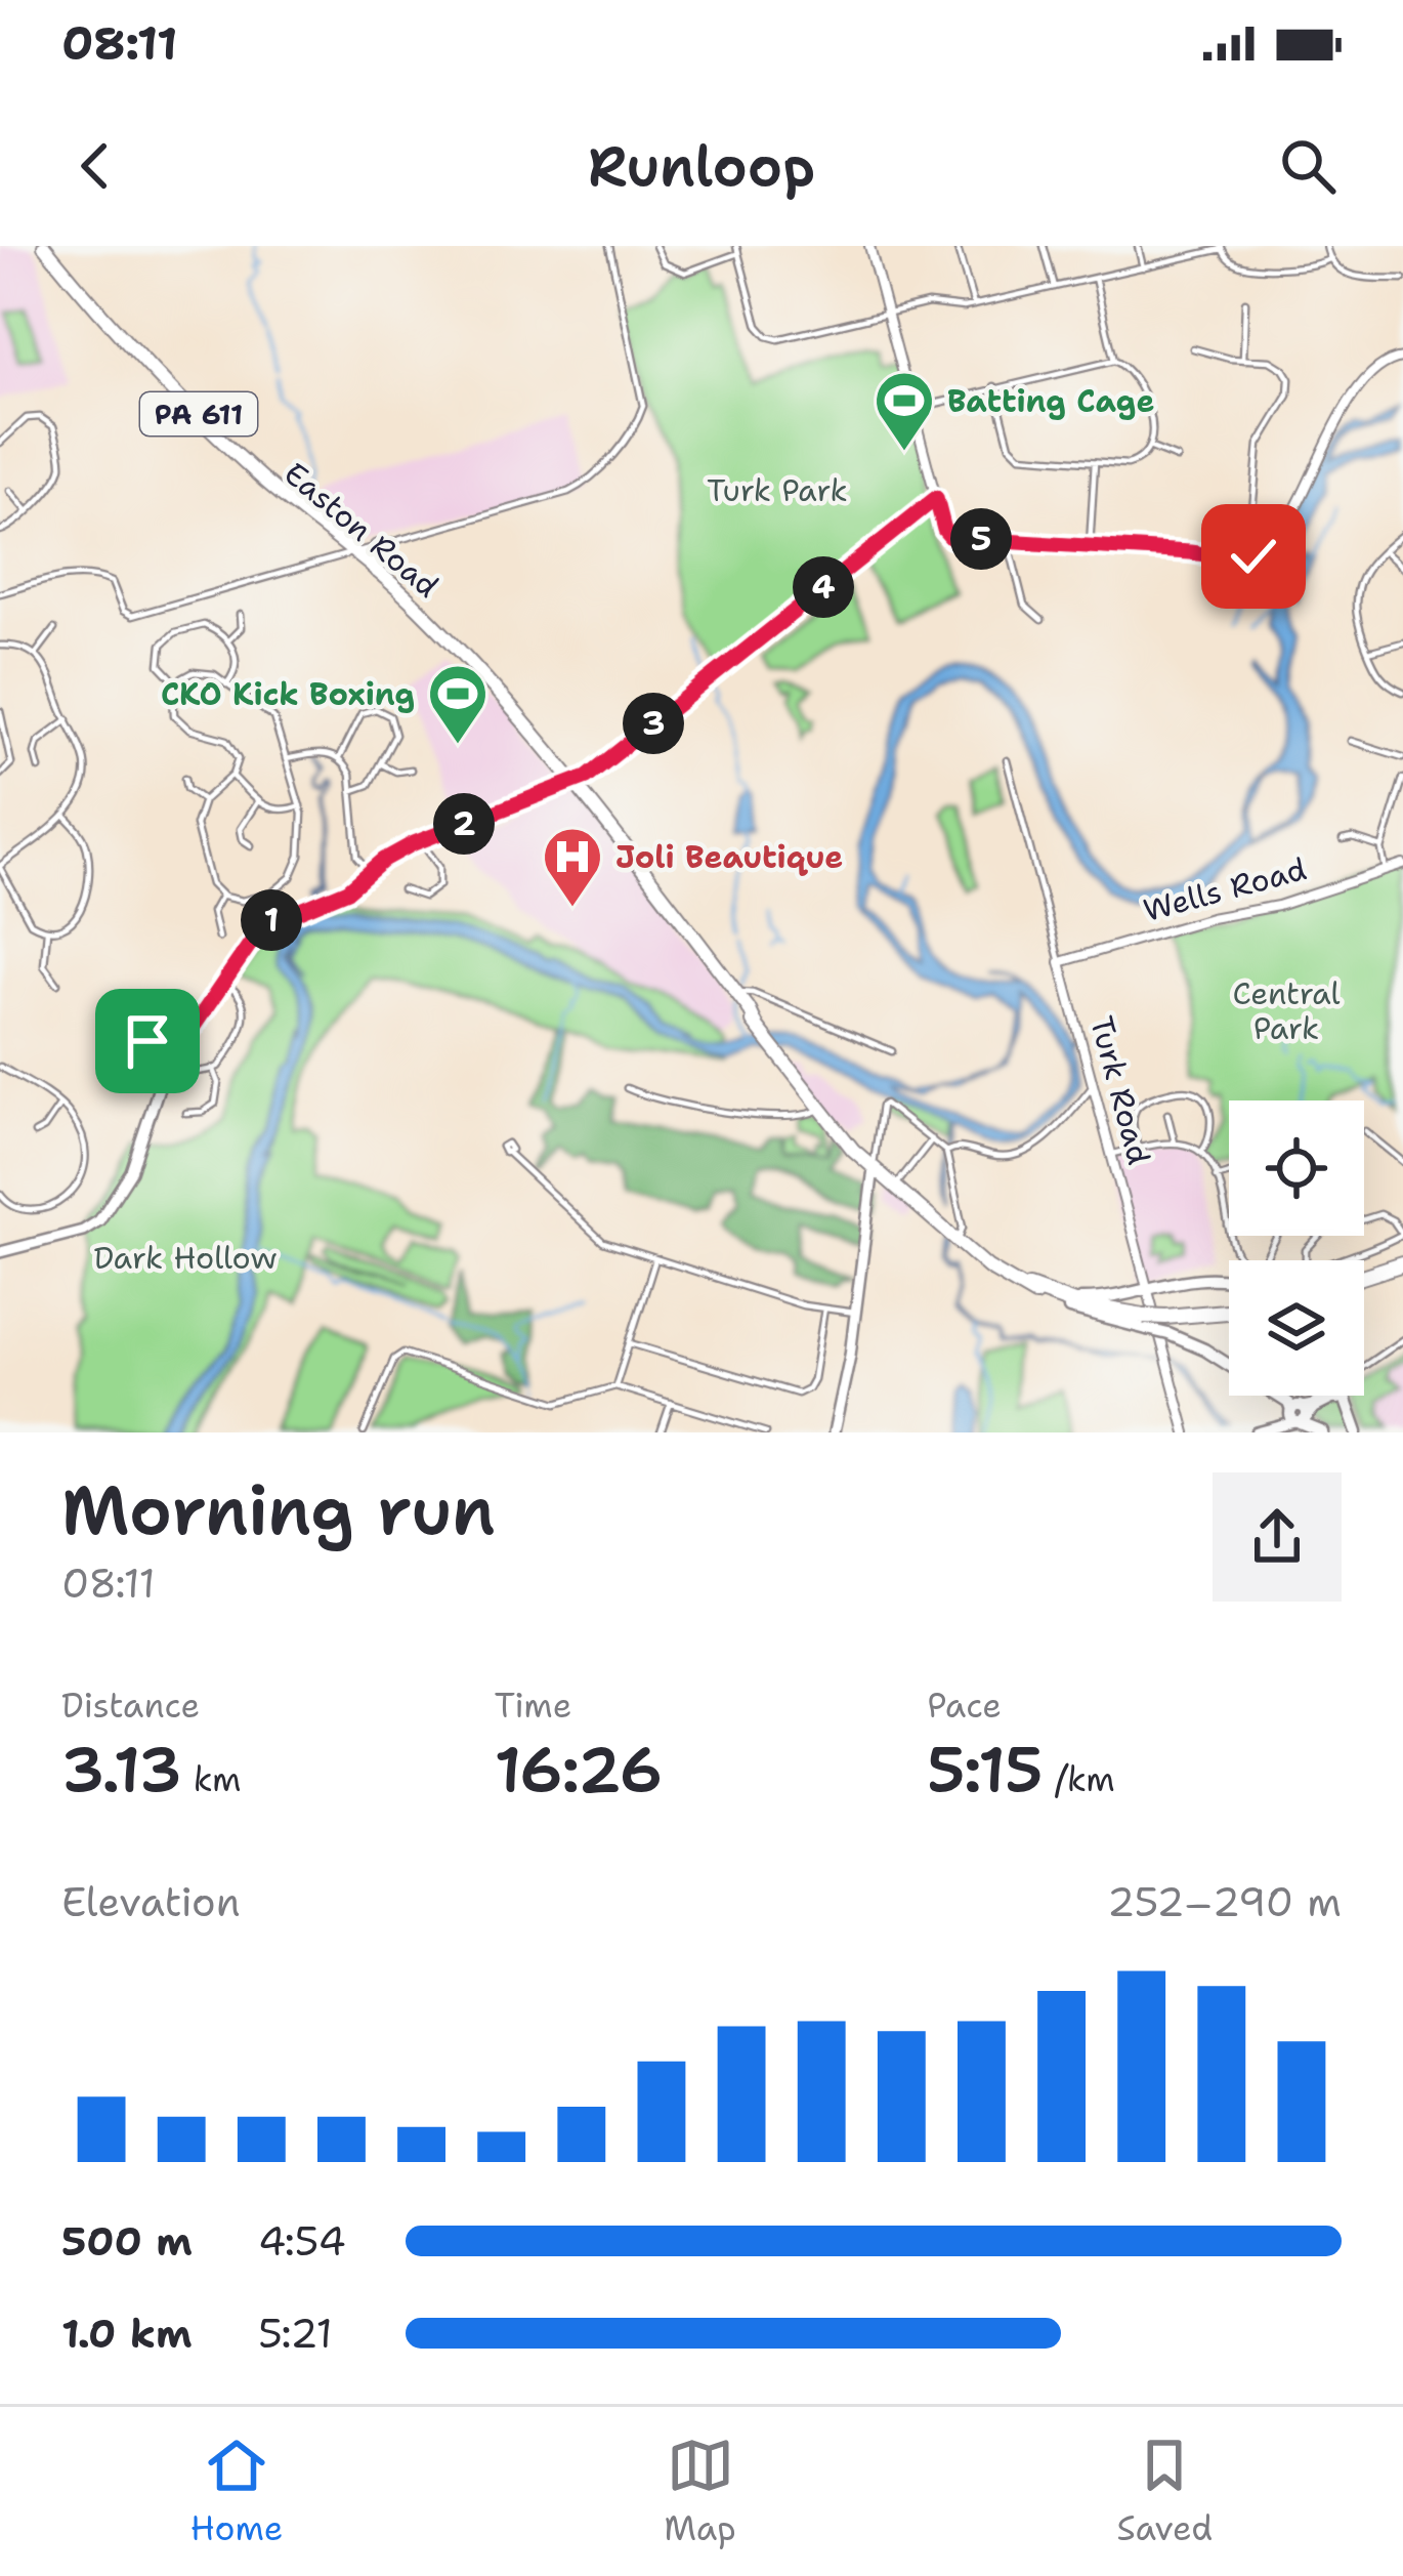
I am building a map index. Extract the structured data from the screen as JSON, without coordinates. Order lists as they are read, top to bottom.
{
  "streets": {
    "highway": ["PA 611", "Easton Road"],
    "street": ["Wells Road", "Turk Road"]
  },
  "crossings": [
    ["PA 611", "Easton Road"],
    ["Wells Road", "Turk Road"]
  ],
  "parks": ["Turk Park", "Central Park", "Dark Hollow"],
  "places": {
    "sports": ["Batting Cage", "CKO Kick Boxing"],
    "hospital": ["Joli Beautique"]
  },
  "page": {
    "status": "08:11",
    "header": "Runloop",
    "pins": [
      "5",
      "4",
      "3",
      "2",
      "1"
    ],
    "heading": ["Morning run", "08:11"],
    "stats": [
      ["Distance", "3.13 km"],
      ["Time", "16:26"],
      ["Pace", "5:15 /km"]
    ],
    "chart": ["Elevation", "252–290 m"],
    "list": [
      {
        "name": "500 m",
        "note": "4:54"
      },
      {
        "name": "1.0 km",
        "note": "5:21"
      }
    ],
    "tabs": ["Home", "Map", "Saved"]
  }
}
